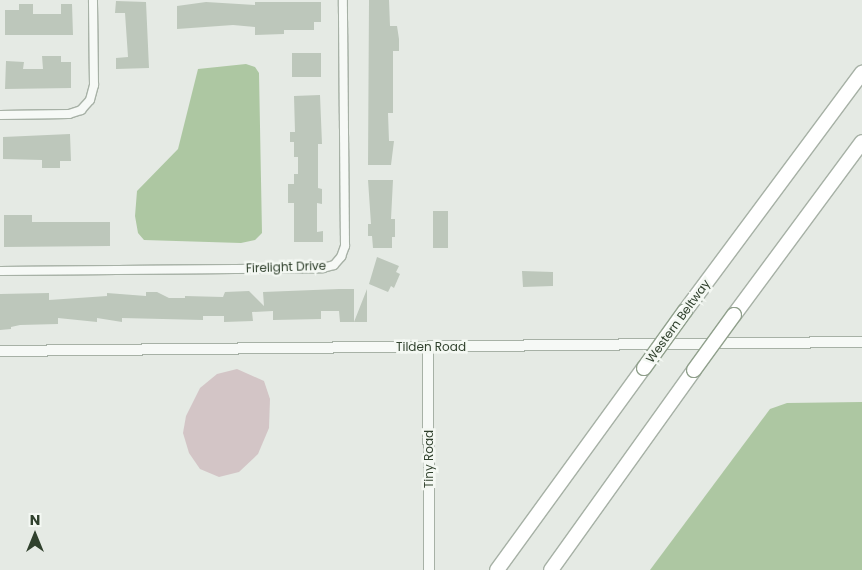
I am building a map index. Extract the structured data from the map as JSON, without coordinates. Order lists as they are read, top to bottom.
{
  "streets": {
    "highway": ["Western Beltway"],
    "street": ["Firelight Drive", "Tilden Road", "Tiny Road"]
  },
  "crossings": [
    ["Tilden Road", "Tiny Road"]
  ],
  "north": "top"
}
